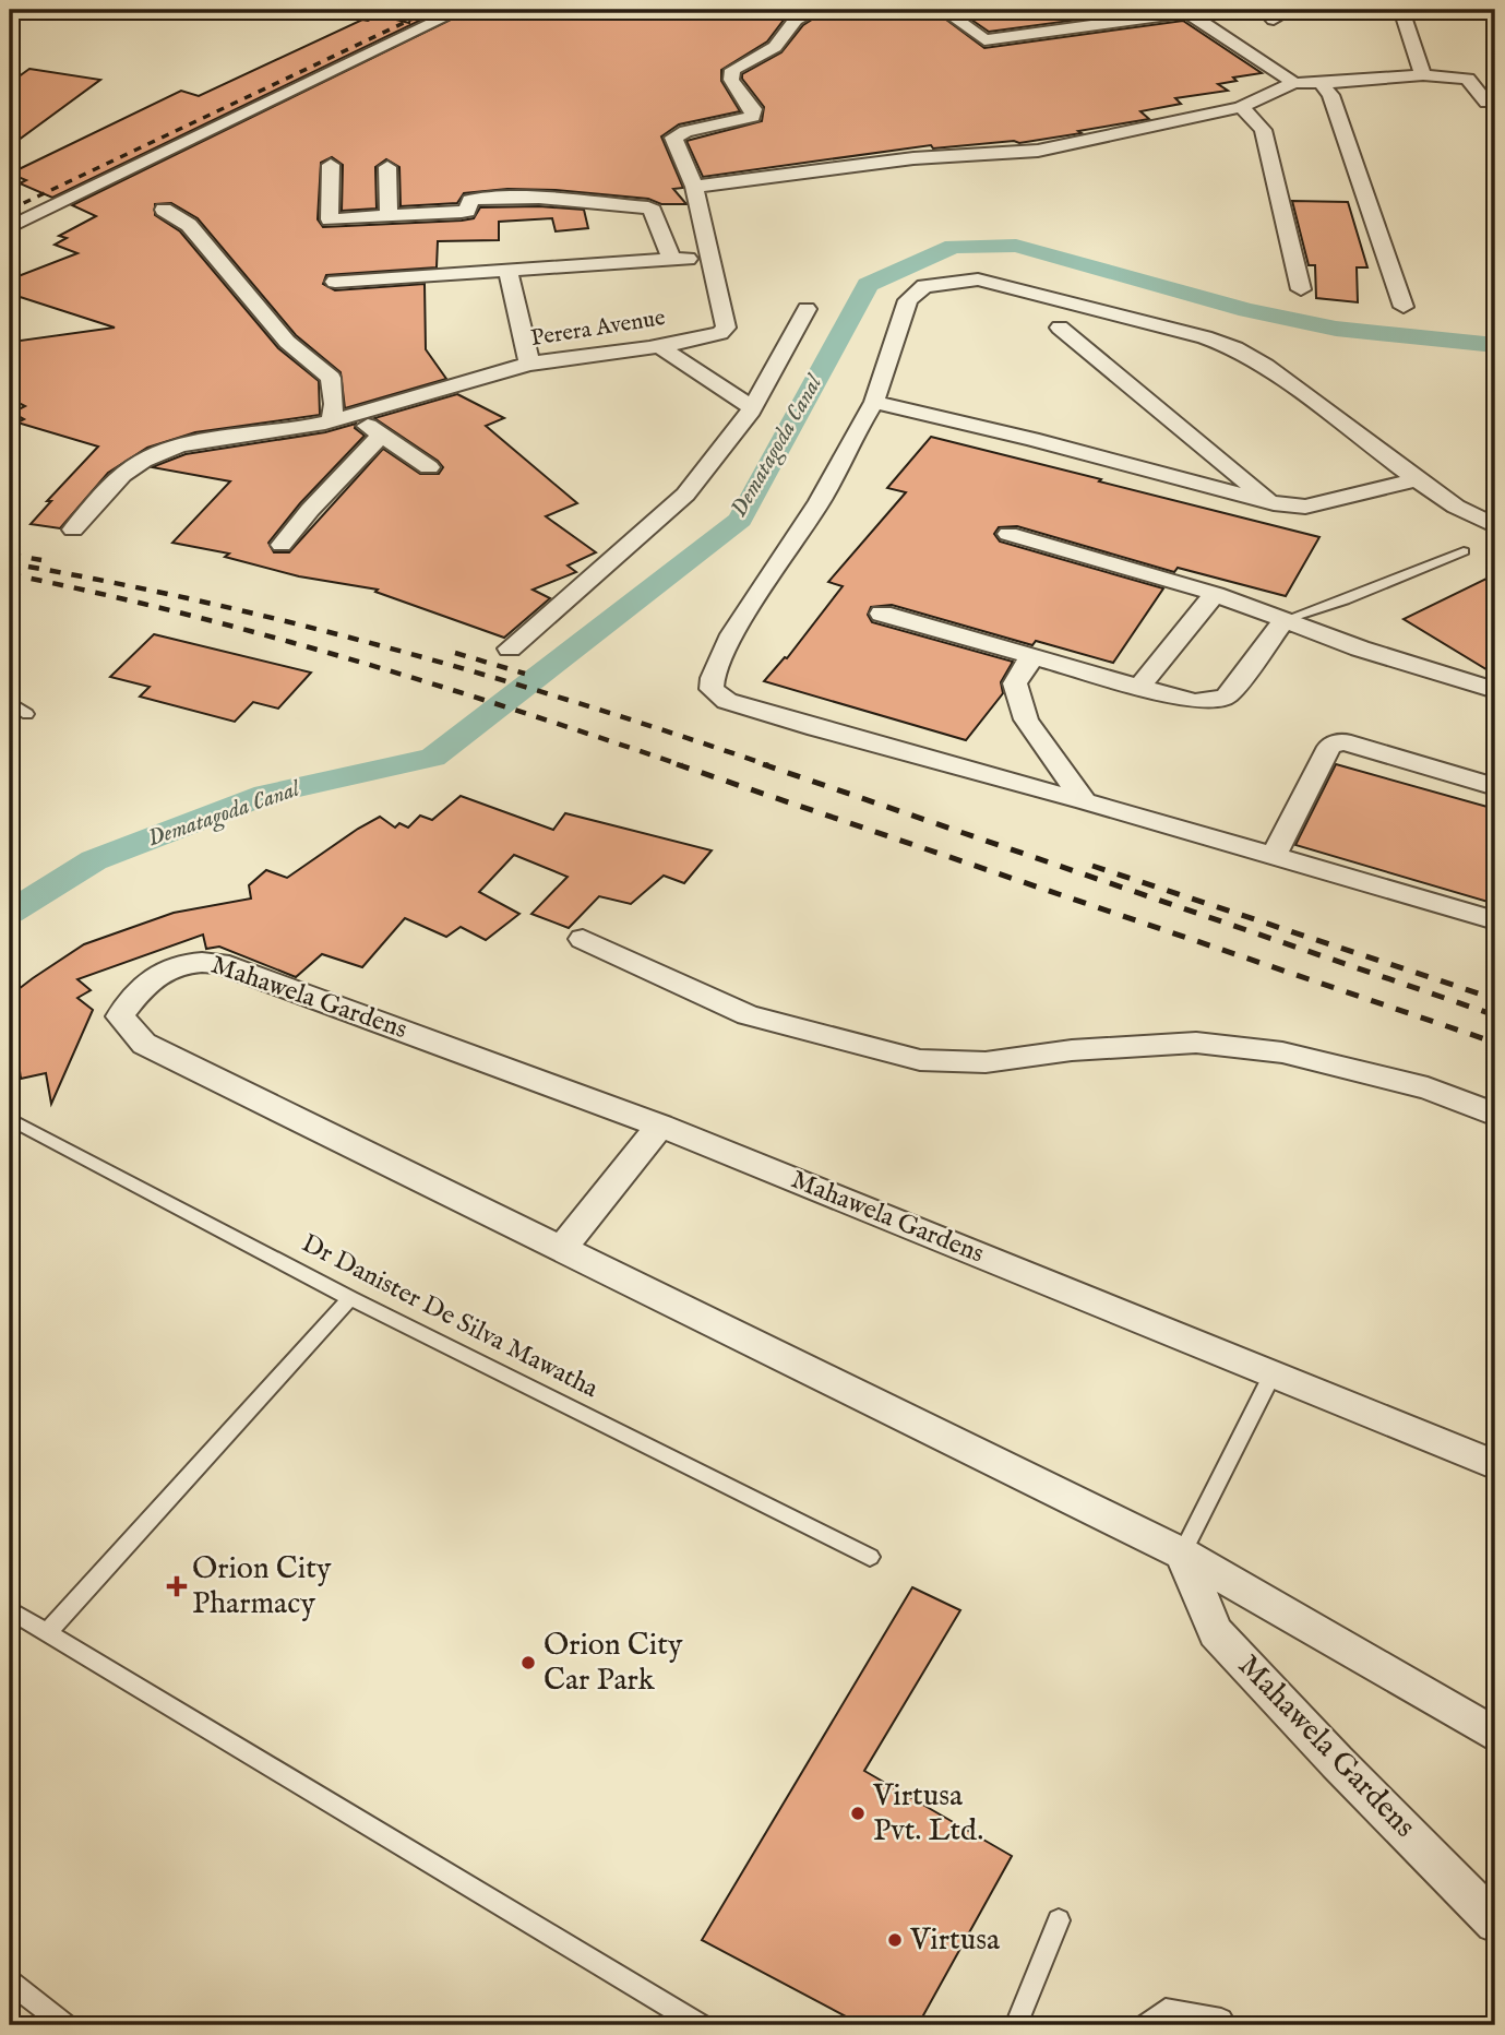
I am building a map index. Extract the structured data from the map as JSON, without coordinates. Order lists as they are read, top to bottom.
{
  "streets": {
    "street": ["Perera Avenue", "Mahawela Gardens"],
    "lane": ["Dr Danister De Silva Mawatha"]
  },
  "water": ["Dematagoda Canal"],
  "places": {
    "health": ["Orion City Pharmacy"],
    "other": ["Orion City Car Park", "Virtusa Pvt. Ltd.", "Virtusa"]
  }
}
